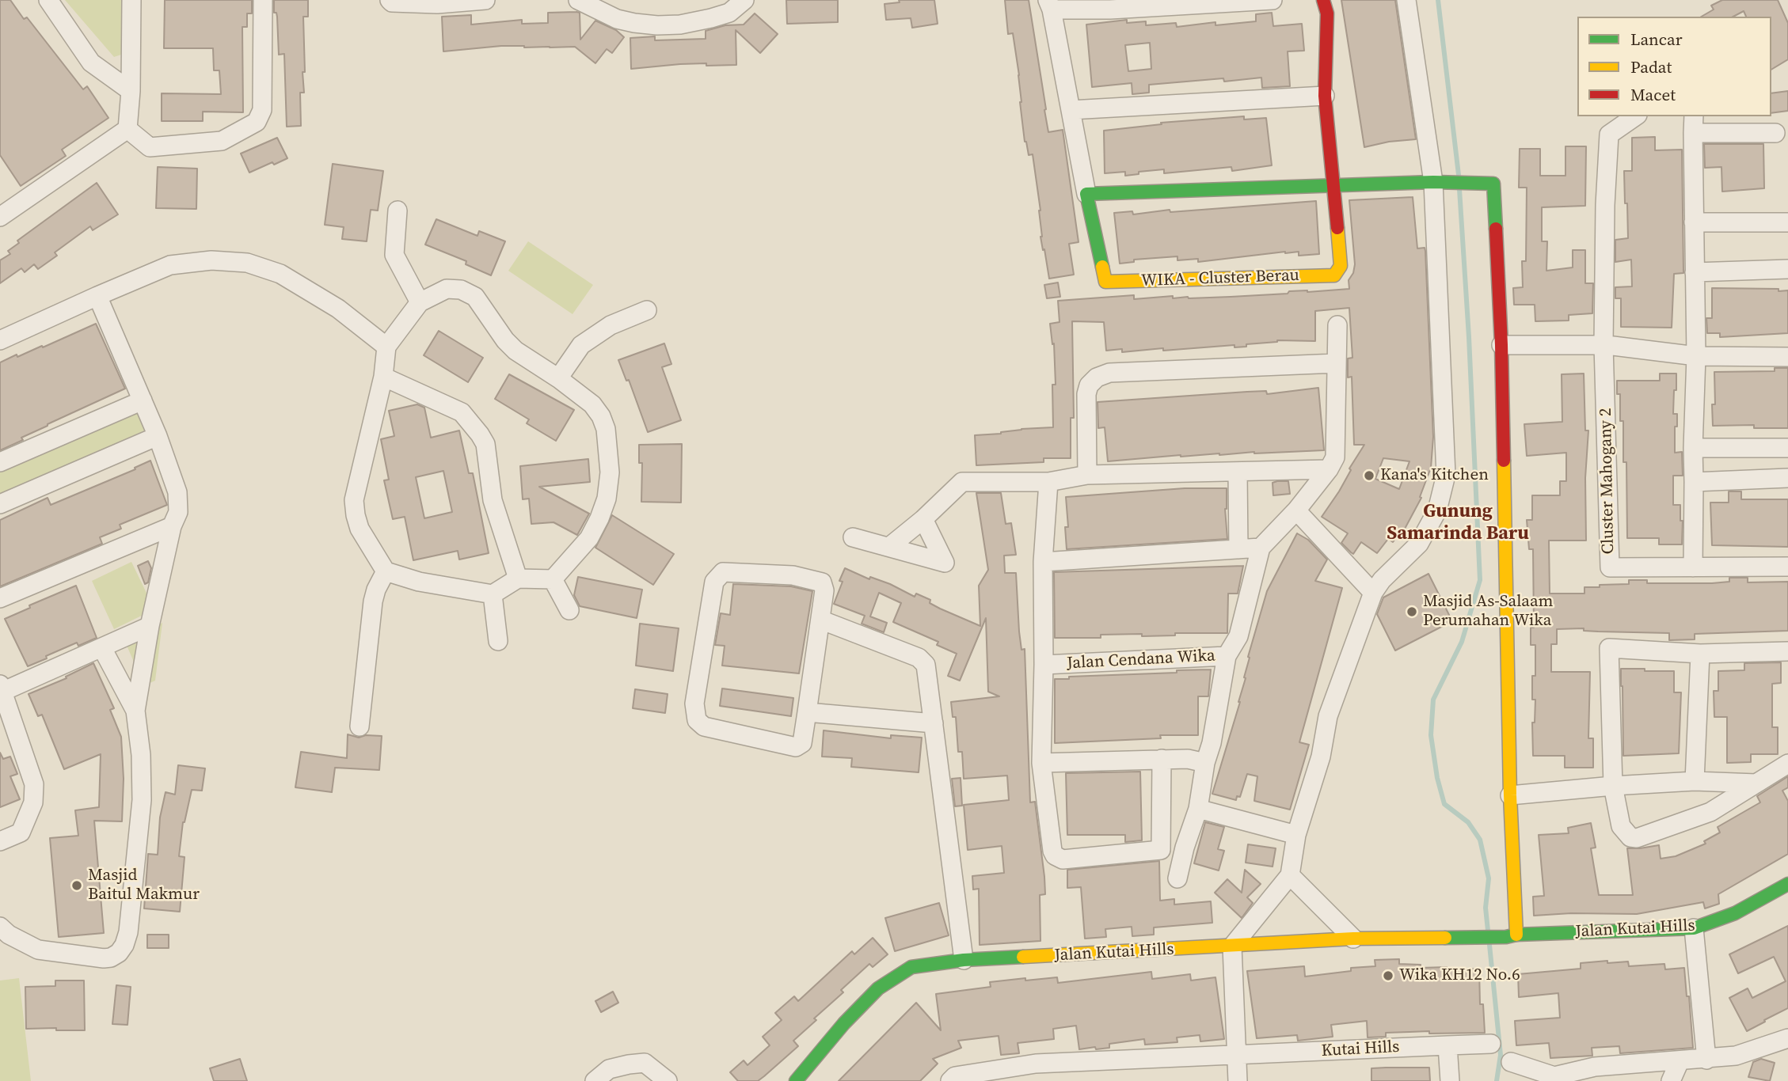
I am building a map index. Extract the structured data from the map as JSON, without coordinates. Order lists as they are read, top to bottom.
{
  "streets": {
    "street": [
      "WIKA - Cluster Berau",
      "Cluster Mahogany 2",
      "Jalan Cendana Wika",
      "Jalan Kutai Hills",
      "Kutai Hills"
    ]
  },
  "districts": ["Gunung Samarinda Baru"],
  "places": [
    "Kana's Kitchen",
    "Masjid As-Salaam Perumahan Wika",
    "Masjid Baitul Makmur",
    "Wika KH12 No.6"
  ],
  "legend": ["Lancar", "Padat", "Macet"]
}
